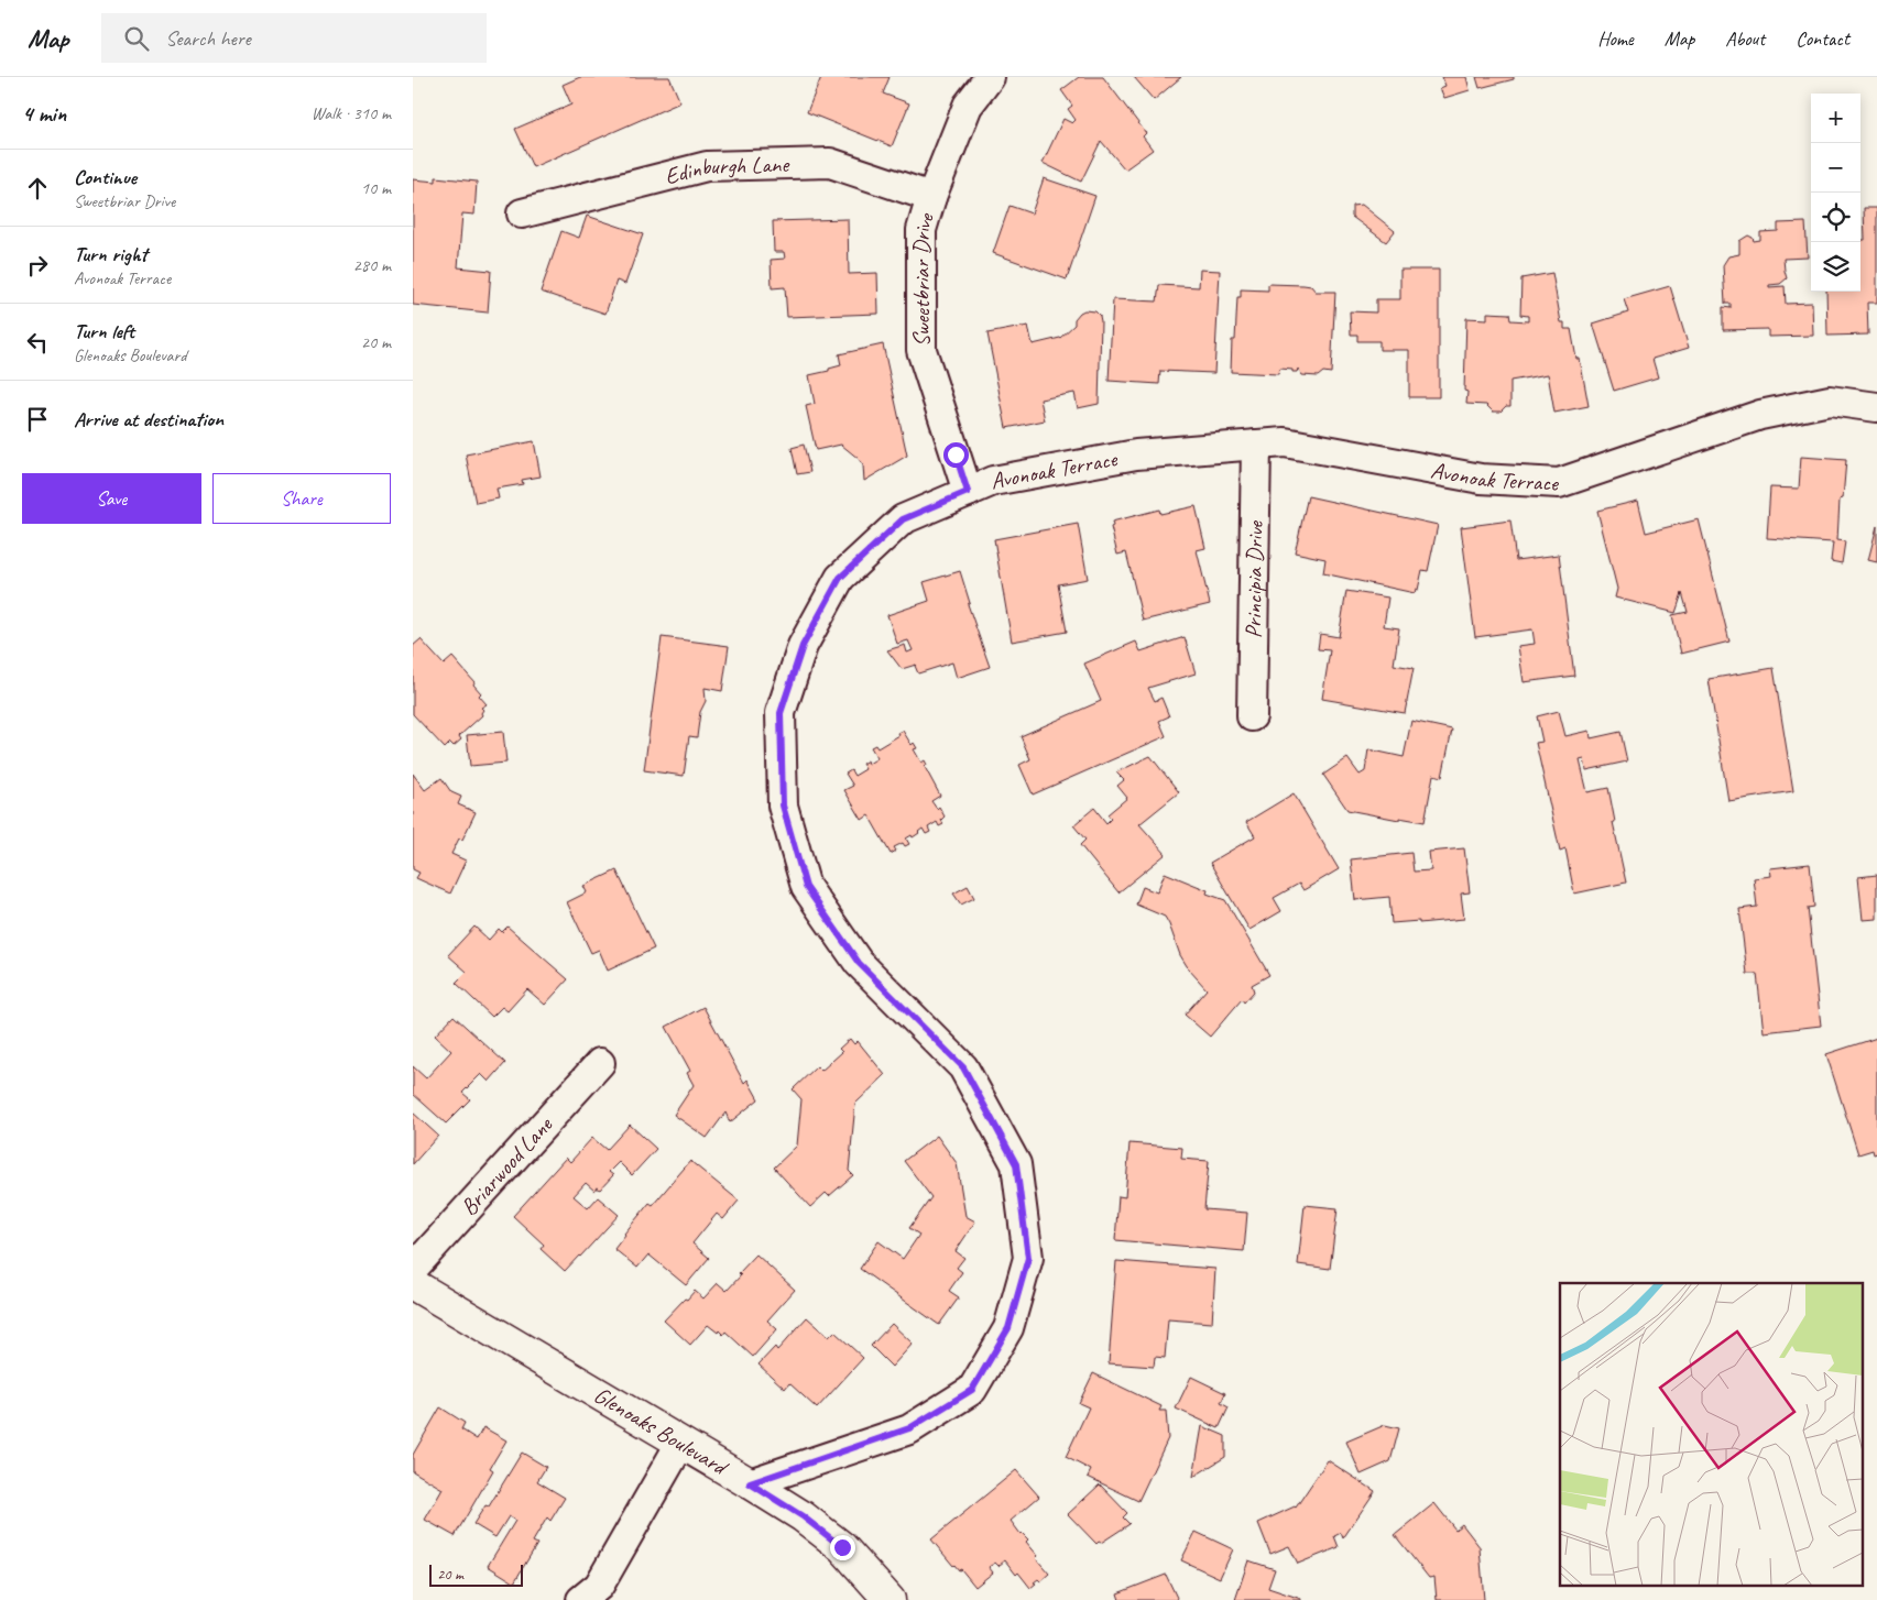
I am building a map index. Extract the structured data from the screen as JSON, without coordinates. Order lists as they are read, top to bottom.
{
  "streets": {
    "street": [
      "Edinburgh Lane",
      "Sweetbriar Drive",
      "Avonoak Terrace",
      "Principia Drive",
      "Briarwood Lane",
      "Glenoaks Boulevard"
    ]
  },
  "crossings": [
    ["Edinburgh Lane", "Sweetbriar Drive"],
    ["Sweetbriar Drive", "Avonoak Terrace"],
    ["Avonoak Terrace", "Principia Drive"],
    ["Avonoak Terrace", "Glenoaks Boulevard"]
  ],
  "scale_bar": "20 m",
  "page": {
    "header": "Map",
    "search": "Search here",
    "nav": [
      "Home",
      "Map",
      "About",
      "Contact"
    ],
    "heading": ["4 min", "Walk · 310 m"],
    "map_buttons": ["+", "−"],
    "list": [
      ["Continue", "Sweetbriar Drive", "10 m"],
      ["Turn right", "Avonoak Terrace", "280 m"],
      ["Turn left", "Glenoaks Boulevard", "20 m"],
      "Arrive at destination"
    ],
    "buttons": ["Save", "Share"],
    "scale": "20 m"
  }
}
